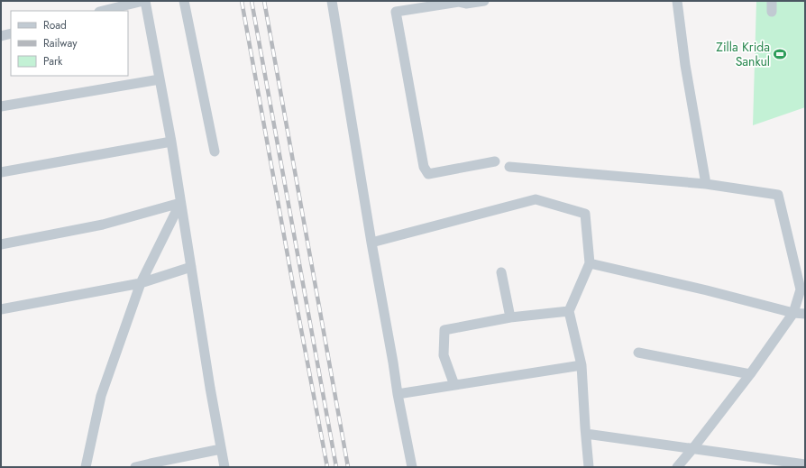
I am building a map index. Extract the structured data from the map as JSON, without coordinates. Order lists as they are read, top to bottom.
{
  "places": {
    "sports": ["Zilla Krida Sankul"]
  },
  "legend": ["Road", "Railway", "Park"]
}
